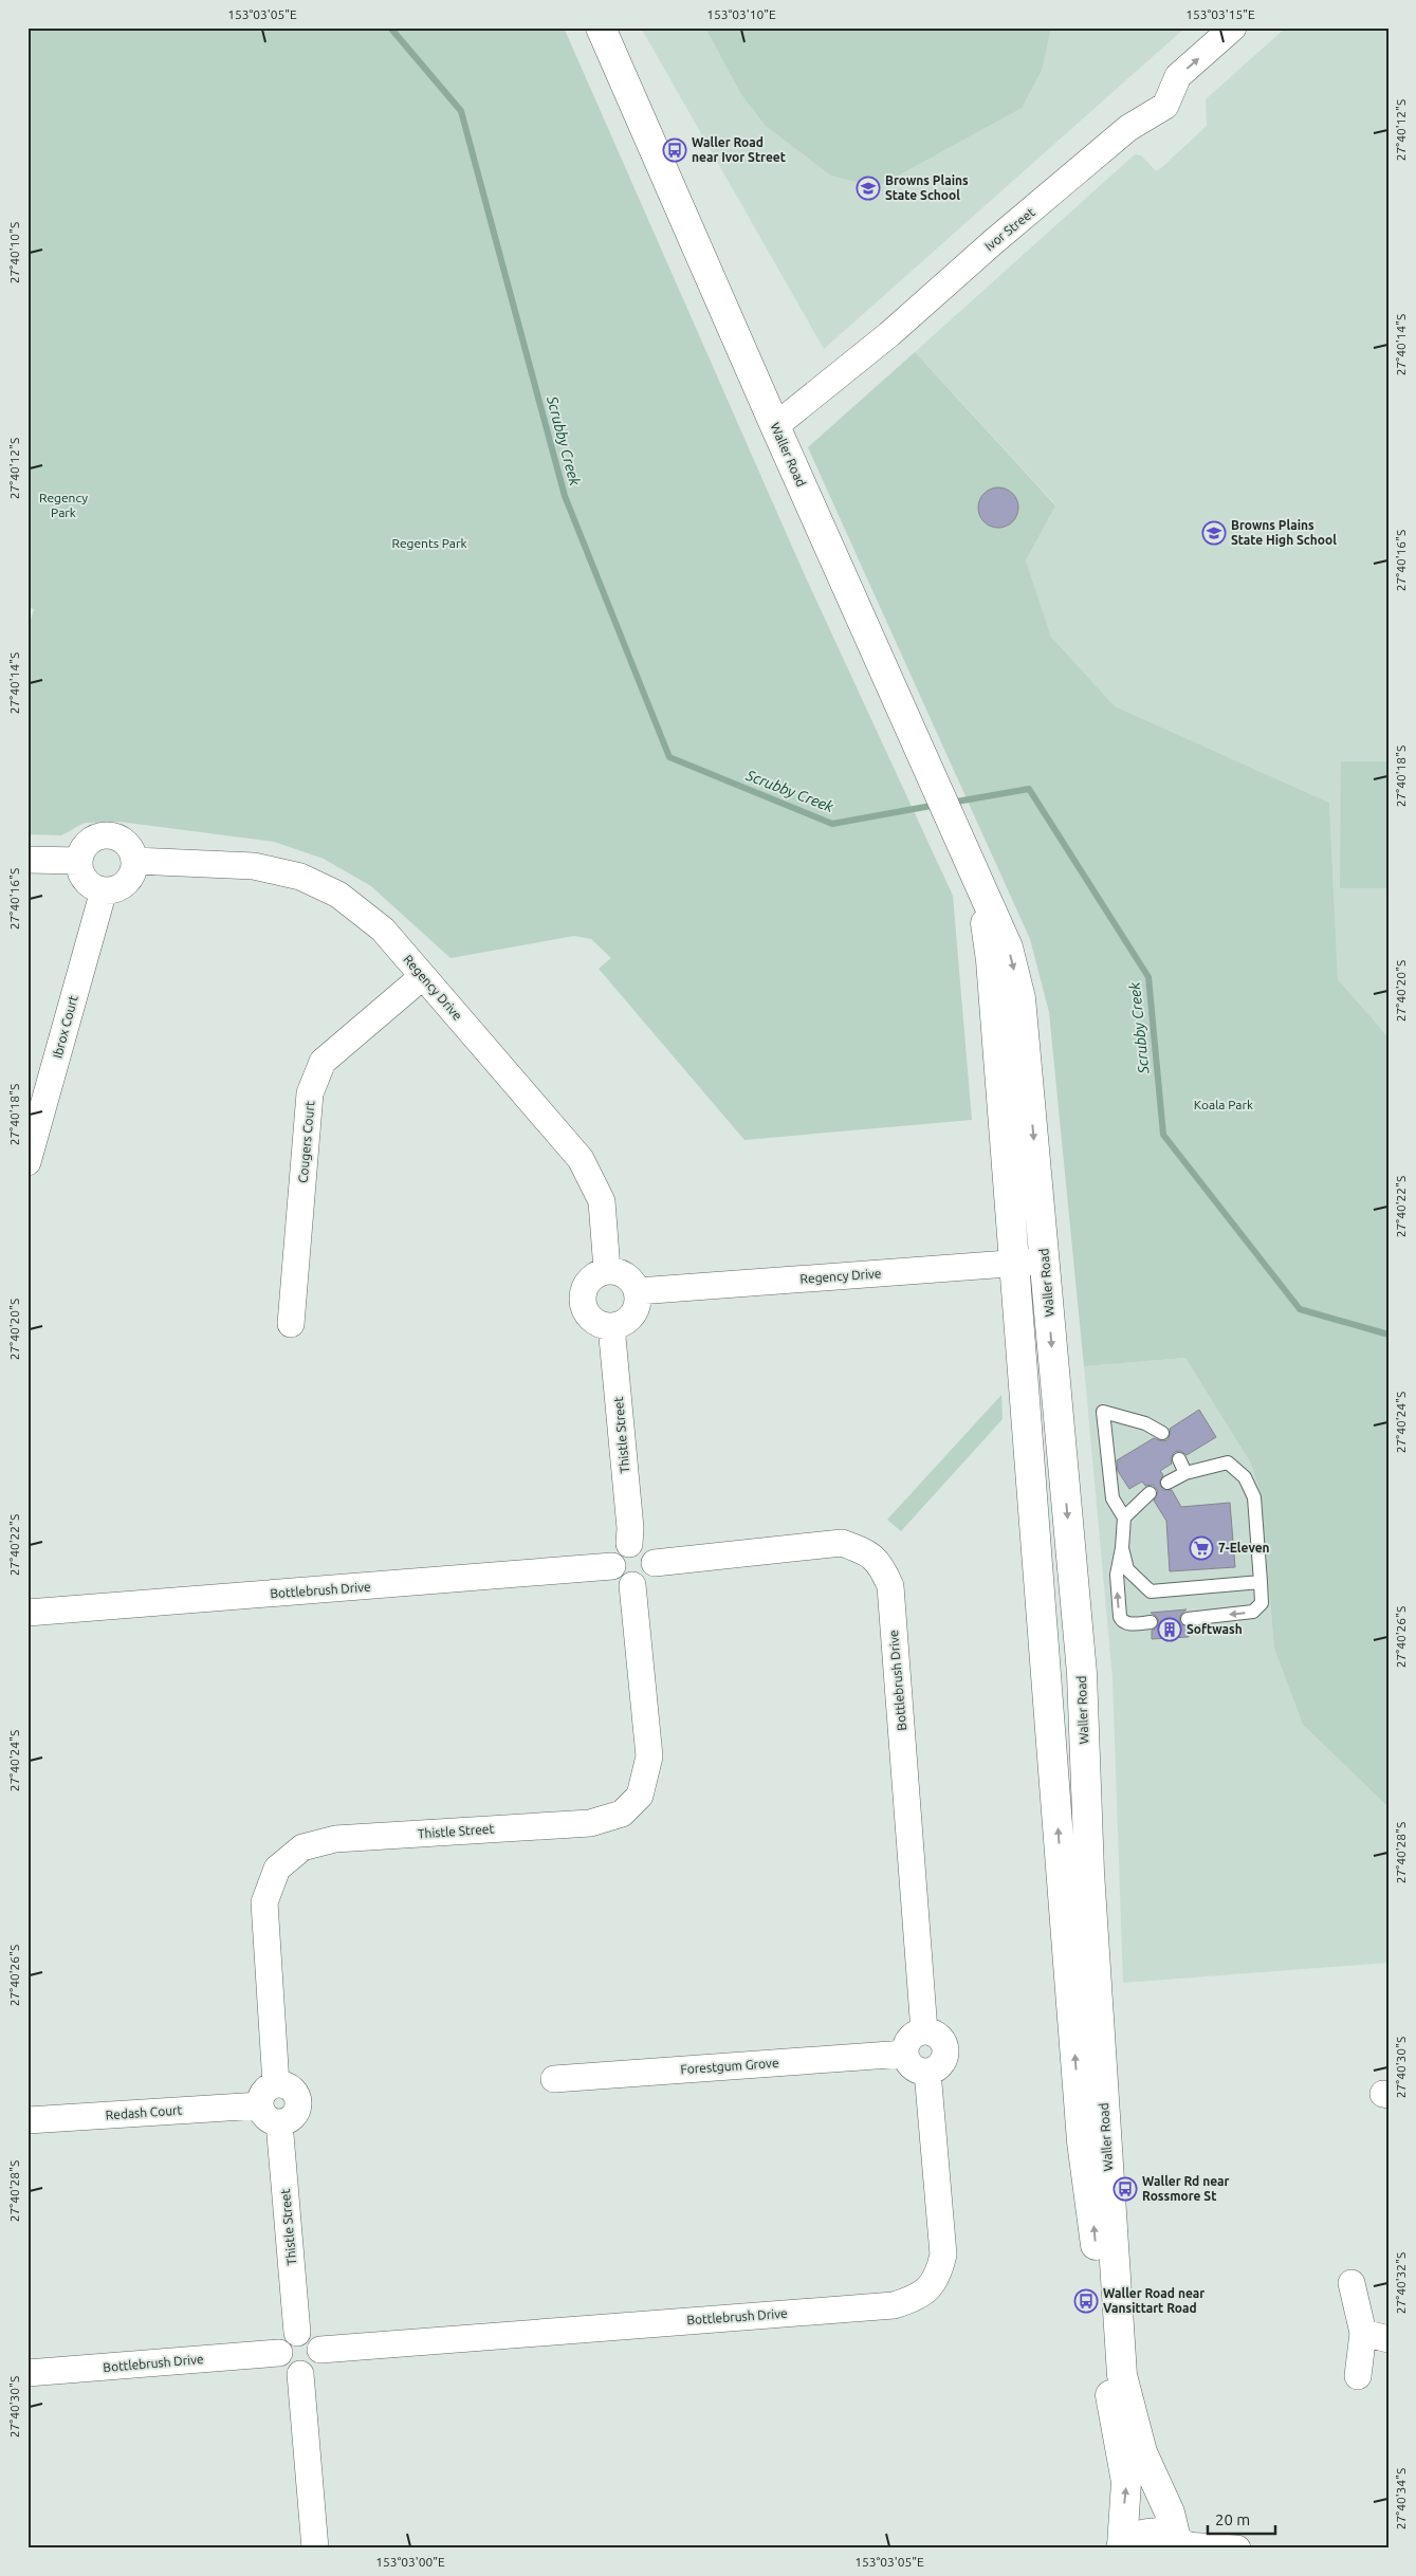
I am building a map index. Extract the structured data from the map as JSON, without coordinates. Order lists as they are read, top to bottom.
{
  "streets": {
    "street": [
      "Ivor Street",
      "Waller Road",
      "Regency Drive",
      "Ibrox Court",
      "Cougers Court",
      "Thistle Street",
      "Bottlebrush Drive",
      "Forestgum Grove",
      "Redash Court"
    ]
  },
  "crossings": [
    ["Ivor Street", "Waller Road"],
    ["Waller Road", "Regency Drive"],
    ["Regency Drive", "Ibrox Court"],
    ["Regency Drive", "Cougers Court"],
    ["Regency Drive", "Thistle Street"],
    ["Thistle Street", "Bottlebrush Drive"],
    ["Thistle Street", "Redash Court"],
    ["Bottlebrush Drive", "Forestgum Grove"]
  ],
  "one_way": ["Ivor Street"],
  "water": ["Scrubby Creek"],
  "parks": ["Regency Park", "Regents Park", "Koala Park"],
  "places": {
    "bus stop": ["Waller Road near Ivor Street", "Waller Rd near Rossmore St", "Waller Road near Vansittart Road"],
    "school or university": ["Browns Plains State School", "Browns Plains State High School"],
    "supermarket": ["7-Eleven"],
    "building": ["Softwash"]
  },
  "scale_bar": "20 m",
  "coordinates": [
    "153°03'05\"E",
    "153°03'10\"E",
    "153°03'15\"E",
    "27°40'12\"S",
    "27°40'10\"S",
    "27°40'14\"S",
    "27°40'16\"S",
    "27°40'18\"S",
    "27°40'20\"S",
    "27°40'22\"S",
    "27°40'24\"S",
    "27°40'26\"S",
    "27°40'28\"S",
    "27°40'30\"S",
    "27°40'32\"S",
    "27°40'34\"S",
    "153°03'00\"E"
  ]
}
